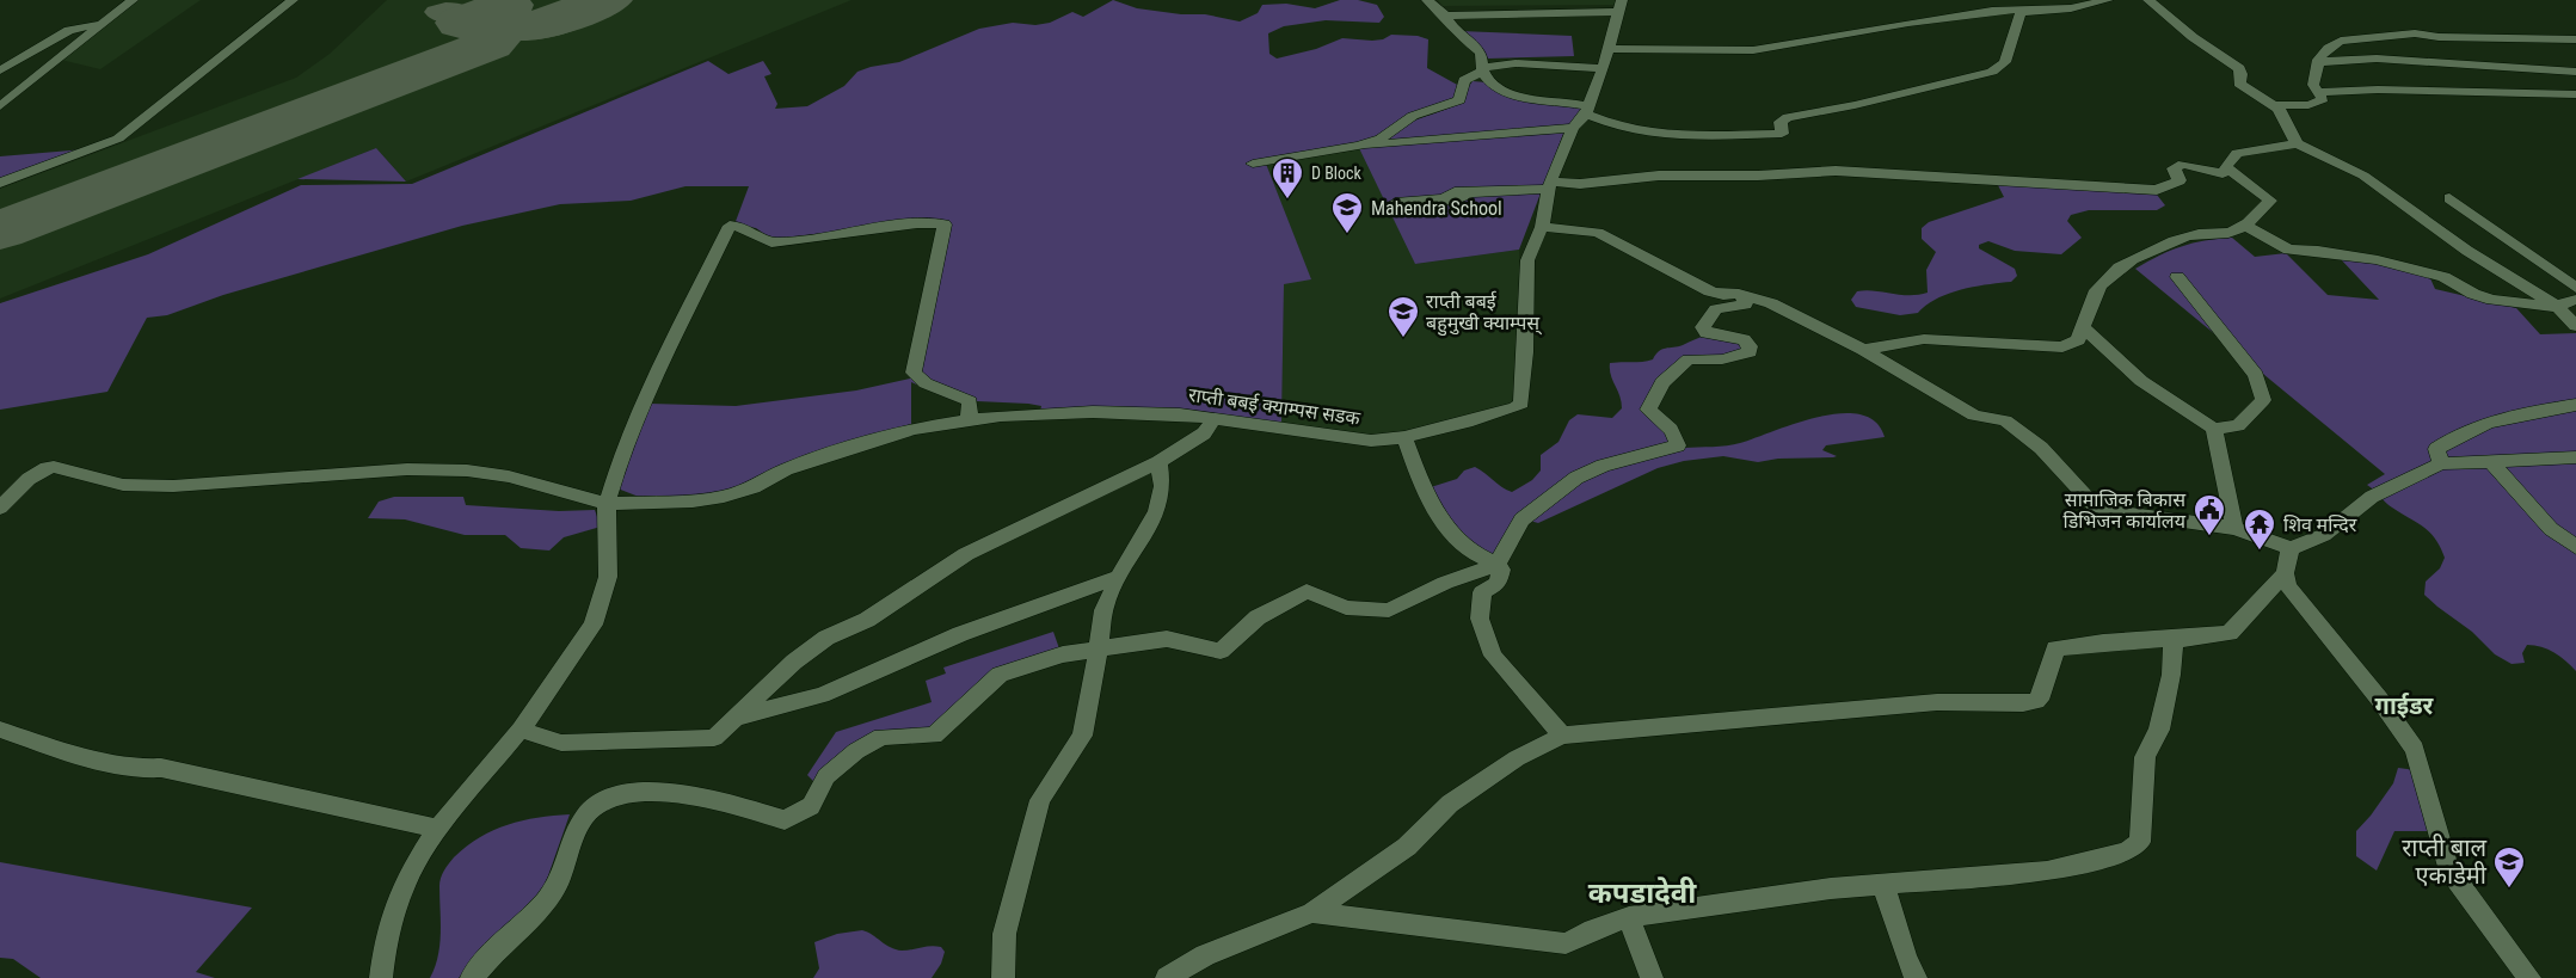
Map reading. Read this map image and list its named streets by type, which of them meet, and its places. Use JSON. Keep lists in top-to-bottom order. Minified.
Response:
{"streets":{"street":["राप्ती बबई क्याम्पस सडक"]},"districts":["गाईडर","कपडादेवी"],"places":{"building":["D Block"],"school or university":["Mahendra School","राप्ती बबई बहुमुखी क्याम्पस्","राप्ती बाल एकाडेमी"],"public building":["सामाजिक बिकास डिभिजन कार्यालय"],"temple":["शिव मन्दिर"]}}
